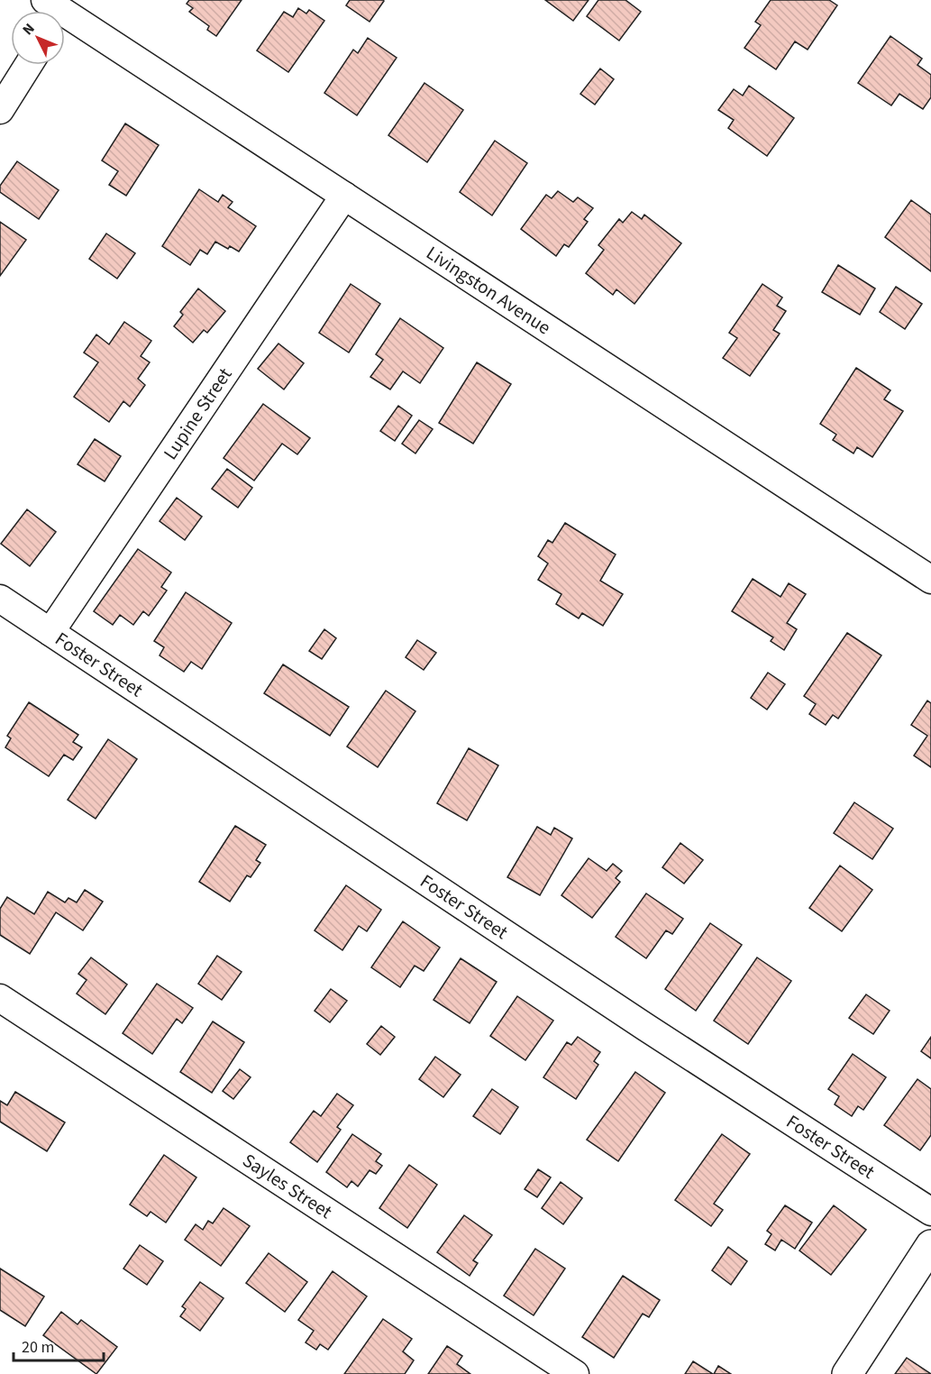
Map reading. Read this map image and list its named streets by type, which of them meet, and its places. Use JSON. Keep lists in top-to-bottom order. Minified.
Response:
{"streets":{"street":["Livingston Avenue","Lupine Street","Foster Street","Sayles Street"]},"crossings":[["Livingston Avenue","Lupine Street"],["Lupine Street","Foster Street"]],"scale_bar":"20 m","north":"top left"}
